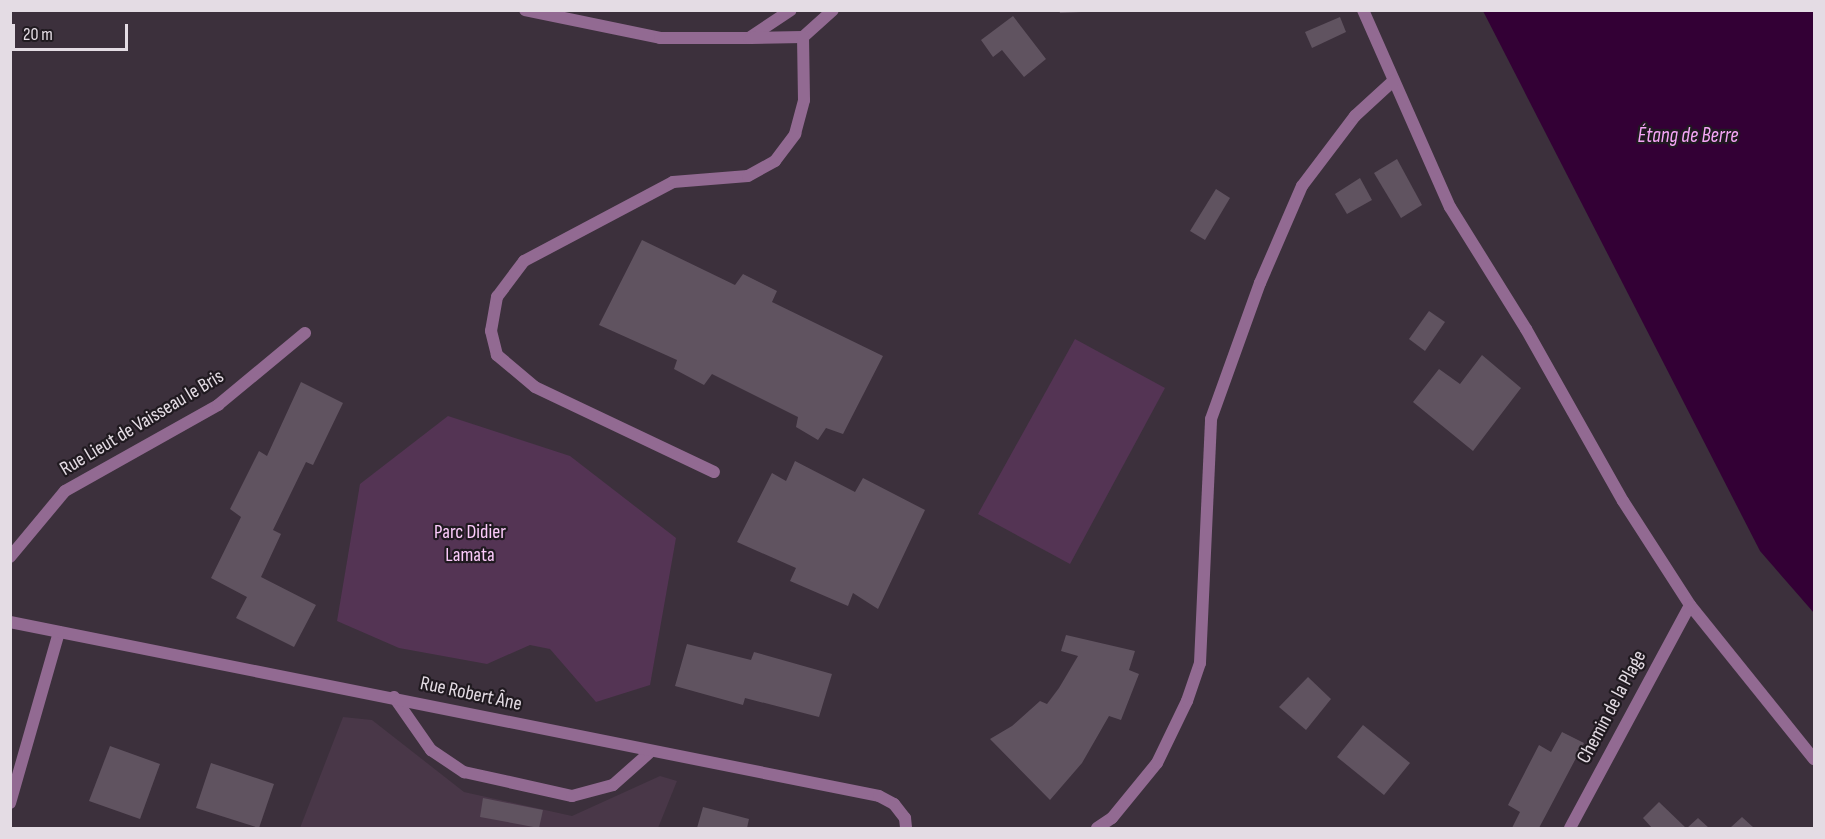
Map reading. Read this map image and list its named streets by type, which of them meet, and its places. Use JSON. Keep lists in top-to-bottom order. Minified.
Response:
{"streets":{"street":["Rue Lieut de Vaisseau le Bris","Rue Robert Âne","Chemin de la Plage"]},"water":["Étang de Berre"],"parks":["Parc Didier Lamata"],"scale_bar":"20 m"}
